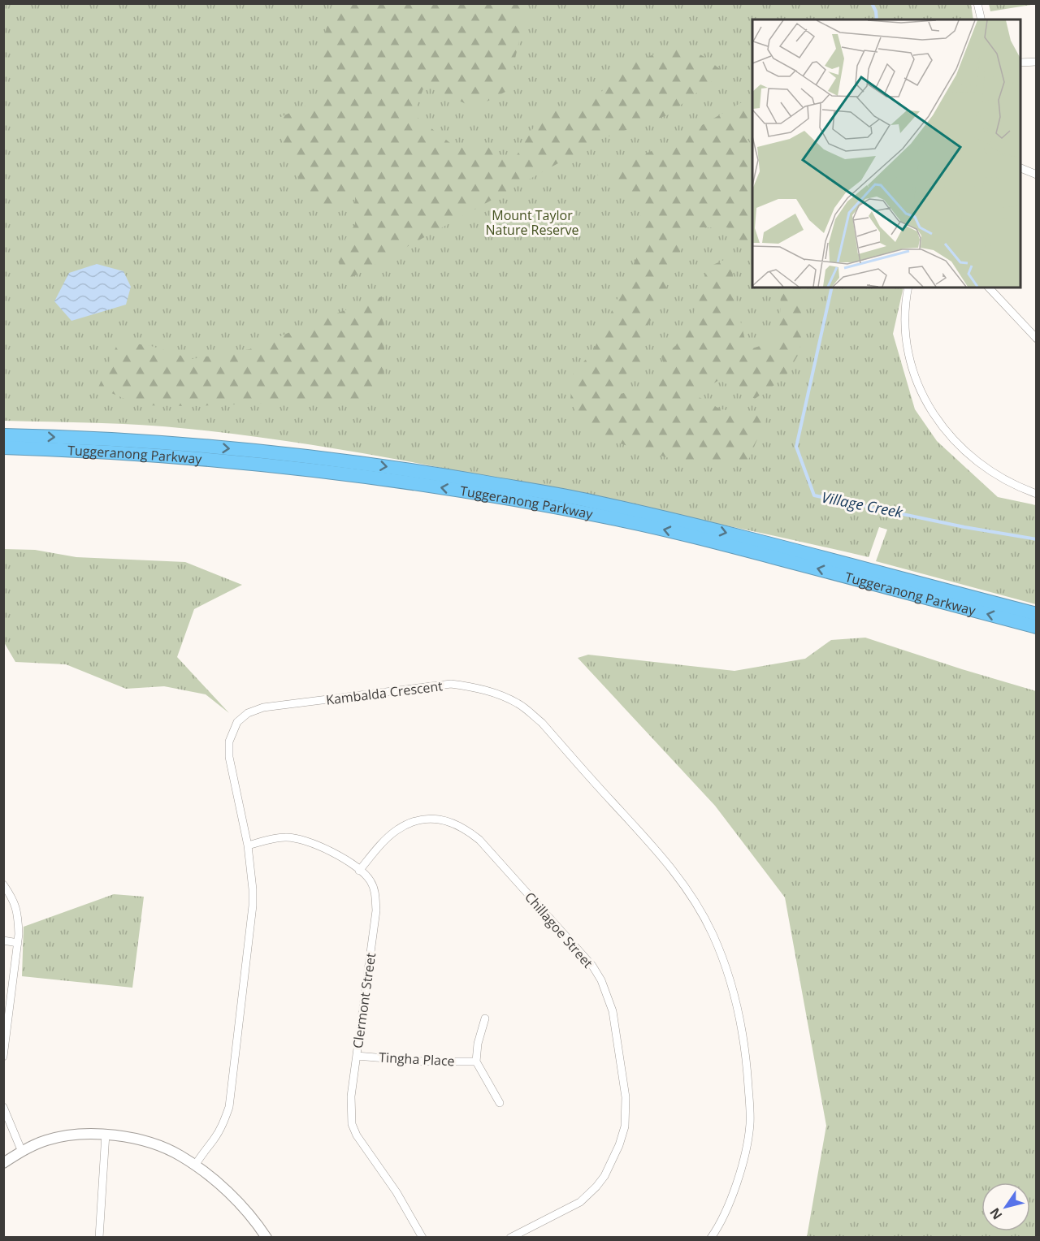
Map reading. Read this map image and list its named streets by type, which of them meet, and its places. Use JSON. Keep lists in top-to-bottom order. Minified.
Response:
{"streets":{"highway":["Tuggeranong Parkway"],"street":["Kambalda Crescent","Chillagoe Street","Clermont Street","Tingha Place"]},"crossings":[["Kambalda Crescent","Clermont Street"],["Chillagoe Street","Clermont Street"],["Clermont Street","Tingha Place"]],"water":["Village Creek"],"parks":["Mount Taylor Nature Reserve"],"north":"bottom left"}
